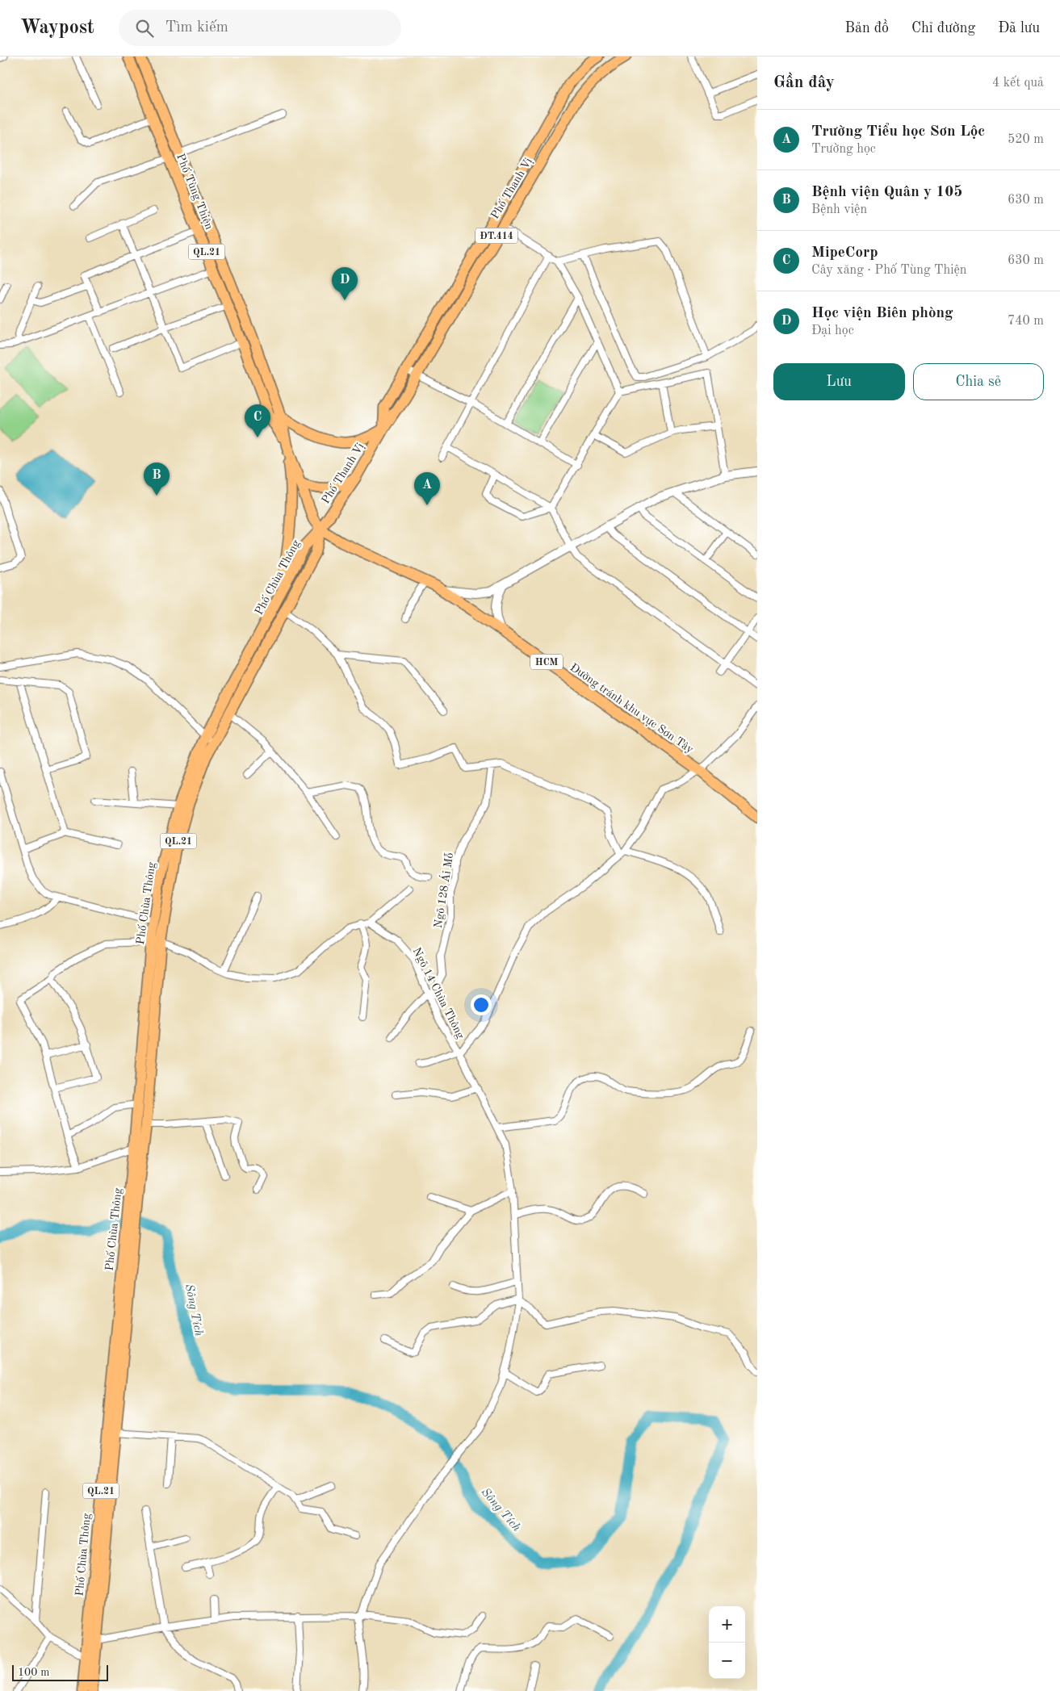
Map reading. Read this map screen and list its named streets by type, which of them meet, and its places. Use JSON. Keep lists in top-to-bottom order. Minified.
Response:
{"streets":{"main road":["Phố Thanh Vị","Phố Tùng Thiện","ĐT.414","QL.21","Phố Chùa Thông","HCM","Đường tránh khu vực Sơn Tây"],"street":["Ngõ 128 Ái Mỗ","Ngõ 14 Chùa Thông"]},"crossings":[["Phố Thanh Vị","Phố Tùng Thiện"],["Phố Thanh Vị","Phố Chùa Thông"],["Phố Thanh Vị","Đường tránh khu vực Sơn Tây"],["Phố Tùng Thiện","Phố Chùa Thông"],["Phố Tùng Thiện","Đường tránh khu vực Sơn Tây"],["Phố Chùa Thông","Đường tránh khu vực Sơn Tây"],["Ngõ 128 Ái Mỗ","Ngõ 14 Chùa Thông"]],"water":["Sông Tích"],"scale_bar":"100 m","page":{"header":"Waypost","search":"Tìm kiếm","nav":["Bản đồ","Chỉ đường","Đã lưu"],"heading":["Gần đây","4 kết quả"],"list":[{"mark":"A","name":"Trường Tiểu học Sơn Lộc","note":"Trường học","value":"520 m"},{"mark":"B","name":"Bệnh viện Quân y 105","note":"Bệnh viện","value":"630 m"},{"mark":"C","name":"MipeCorp","note":"Cây xăng · Phố Tùng Thiện","value":"630 m"},{"mark":"D","name":"Học viện Biên phòng","note":"Đại học","value":"740 m"}],"pins":["D","C","B","A"],"buttons":["Lưu","Chia sẻ"],"map_buttons":["+","−"],"scale":"100 m"}}
